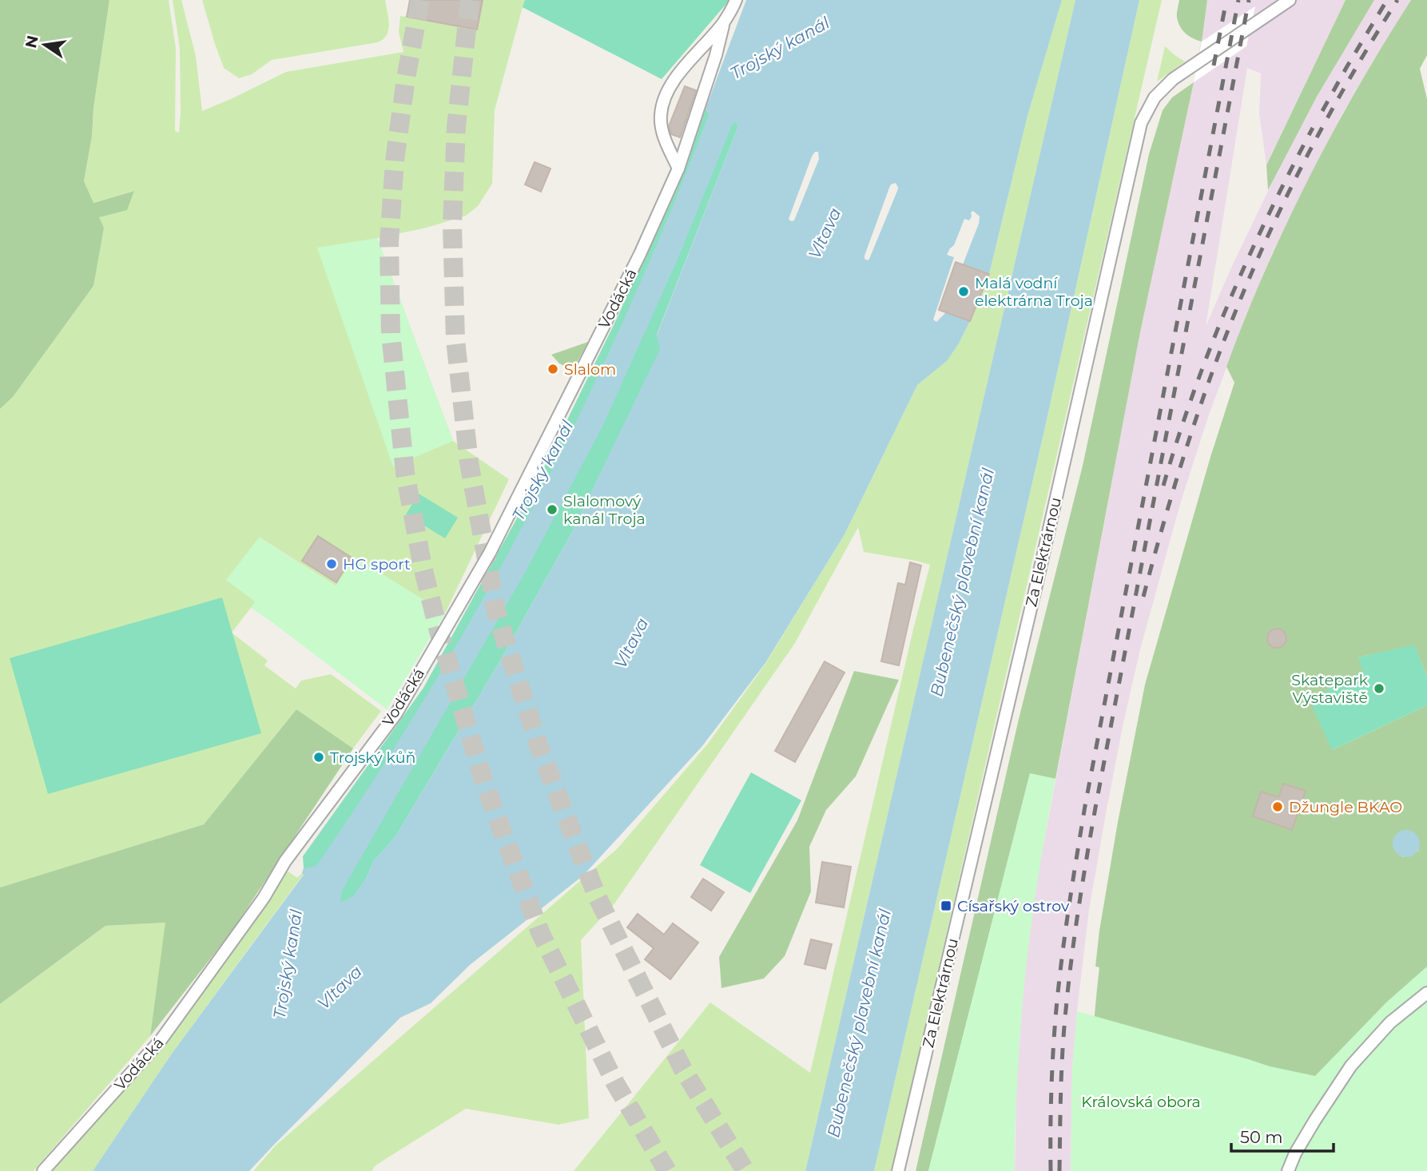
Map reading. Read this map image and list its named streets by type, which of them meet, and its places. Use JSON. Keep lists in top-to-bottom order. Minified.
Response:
{"streets":{"street":["Vodácká","Za Elektrárnou"]},"water":["Trojský kanál","Vltava","Bubenečský plavební kanál"],"parks":["Královská obora"],"places":{"other":["Malá vodní elektrárna Troja","Slalom","Slalomový kanál Troja","HG sport","Skatepark Výstaviště","Trojský kůň","Džungle BKAO"],"transit":["Císařský ostrov"]},"scale_bar":"50 m","north":"left"}
